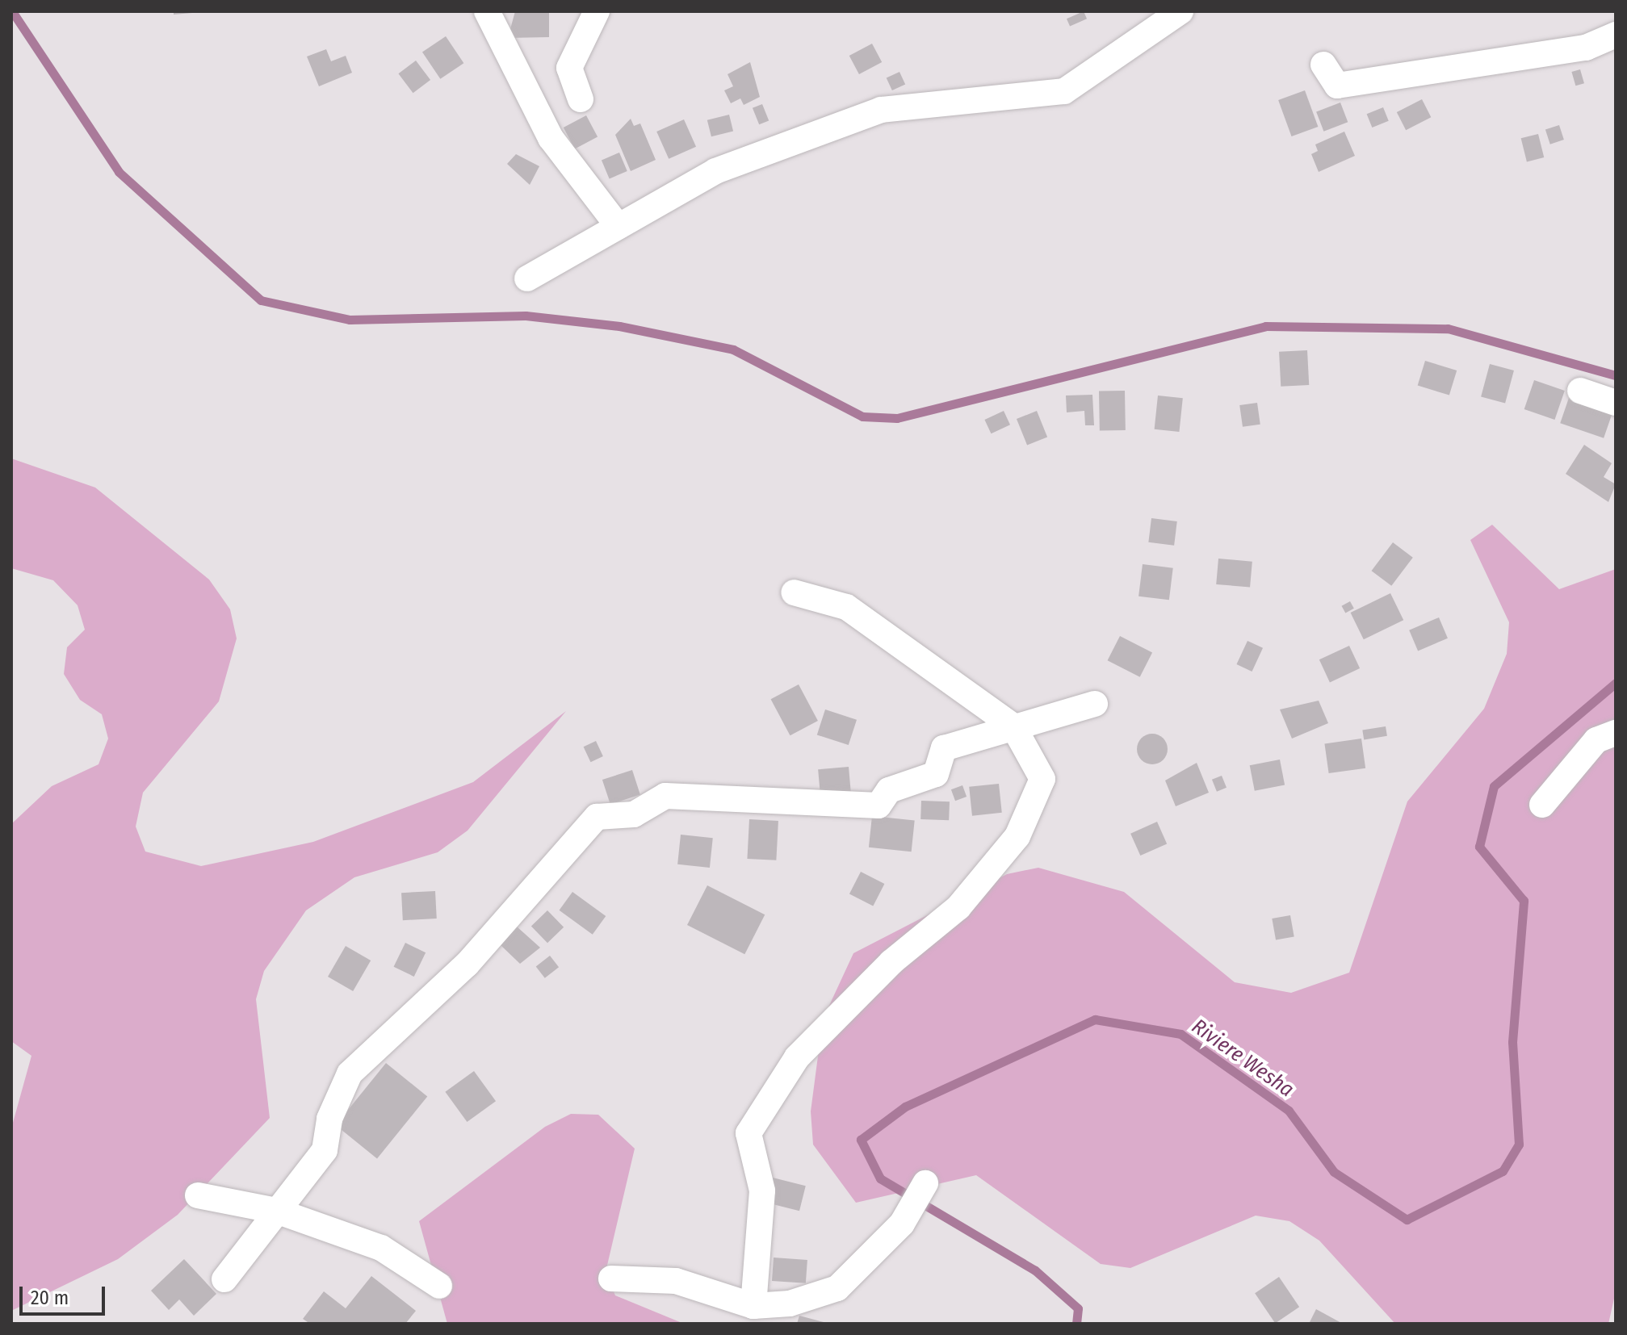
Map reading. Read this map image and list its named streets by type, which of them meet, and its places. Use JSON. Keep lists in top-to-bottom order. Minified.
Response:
{"water":["Riviere Wesha"],"scale_bar":"20 m"}
